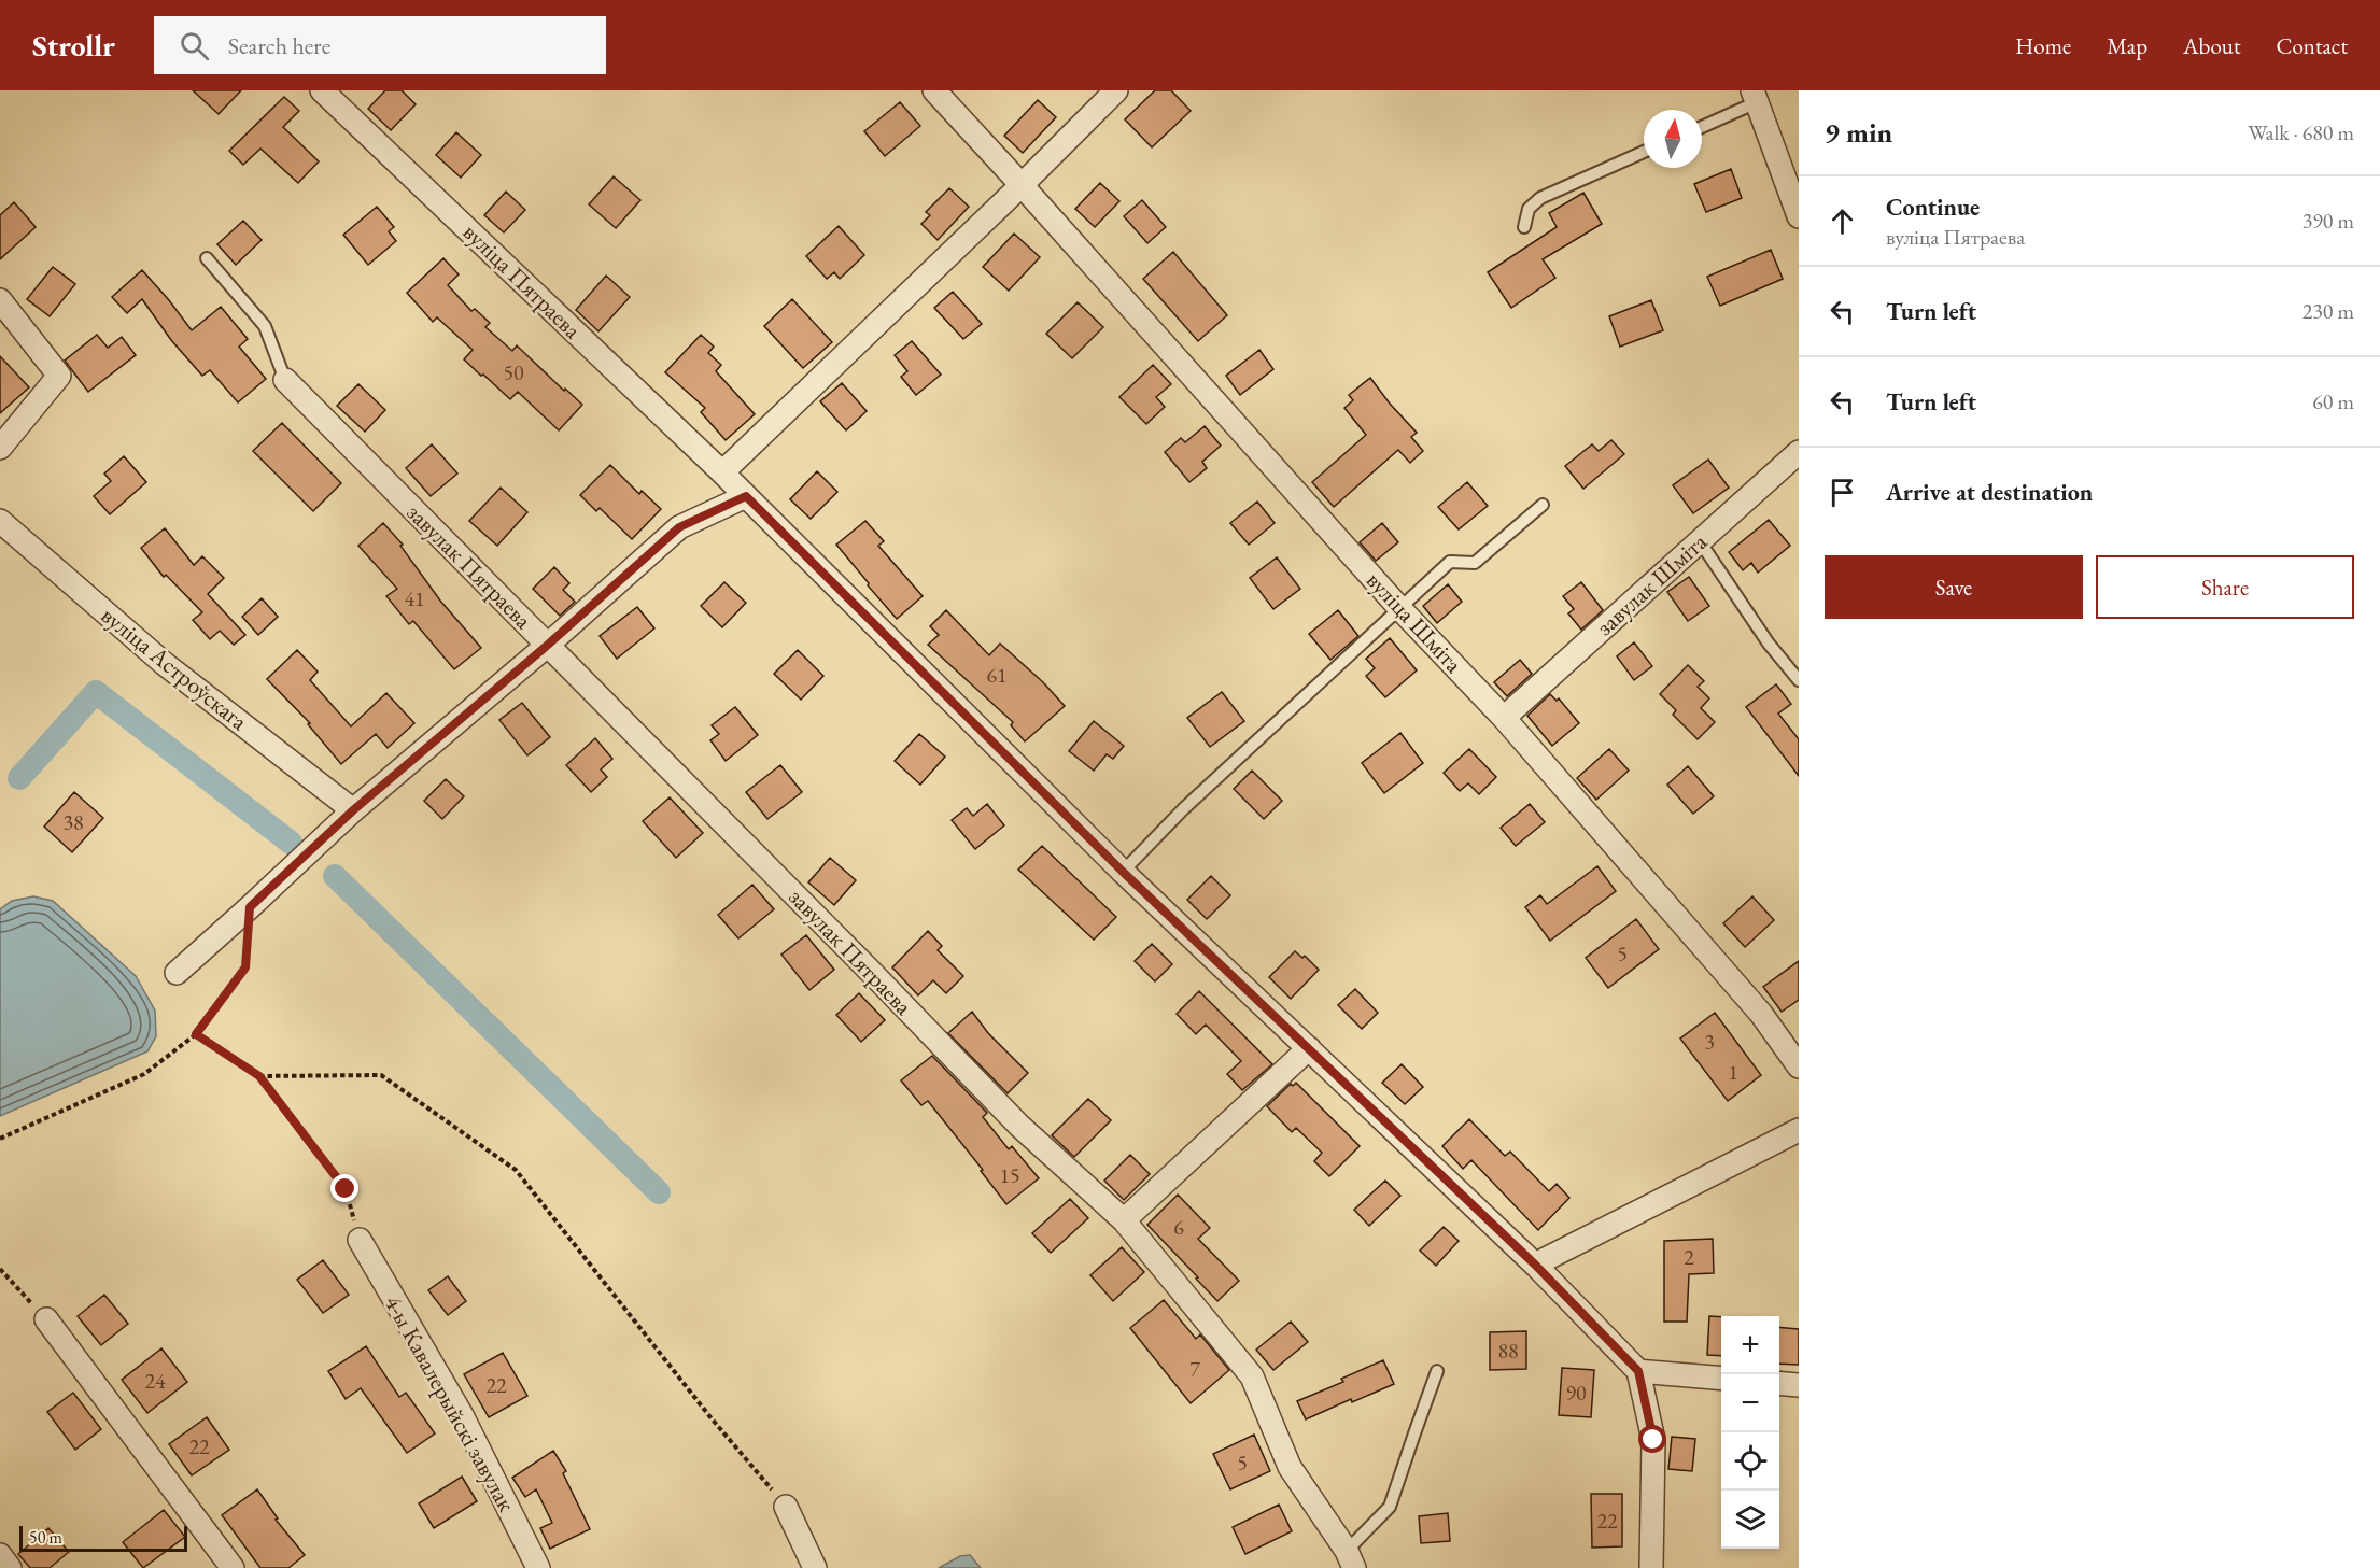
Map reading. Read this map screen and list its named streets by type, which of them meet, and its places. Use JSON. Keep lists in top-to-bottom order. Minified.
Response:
{"streets":{"street":["вуліца Пятраева","завулак Пятраева","завулак Шміта","вуліца Шміта","вуліца Астроўскага","4-ы Кавалерыйскі завулак"]},"crossings":[["завулак Шміта","вуліца Шміта"]],"house_numbers":["50","41","61","38","5","3","1","15","6","2","88","7","24","22","90","22","5","22"],"scale_bar":"50 m","north":"top","page":{"header":"Strollr","search":"Search here","nav":["Home","Map","About","Contact"],"heading":["9 min","Walk · 680 m"],"list":[["Continue","вуліца Пятраева","390 m"],["Turn left","230 m"],["Turn left","60 m"],"Arrive at destination"],"buttons":["Save","Share"],"map_buttons":["+","−"],"scale":"50 m"}}
